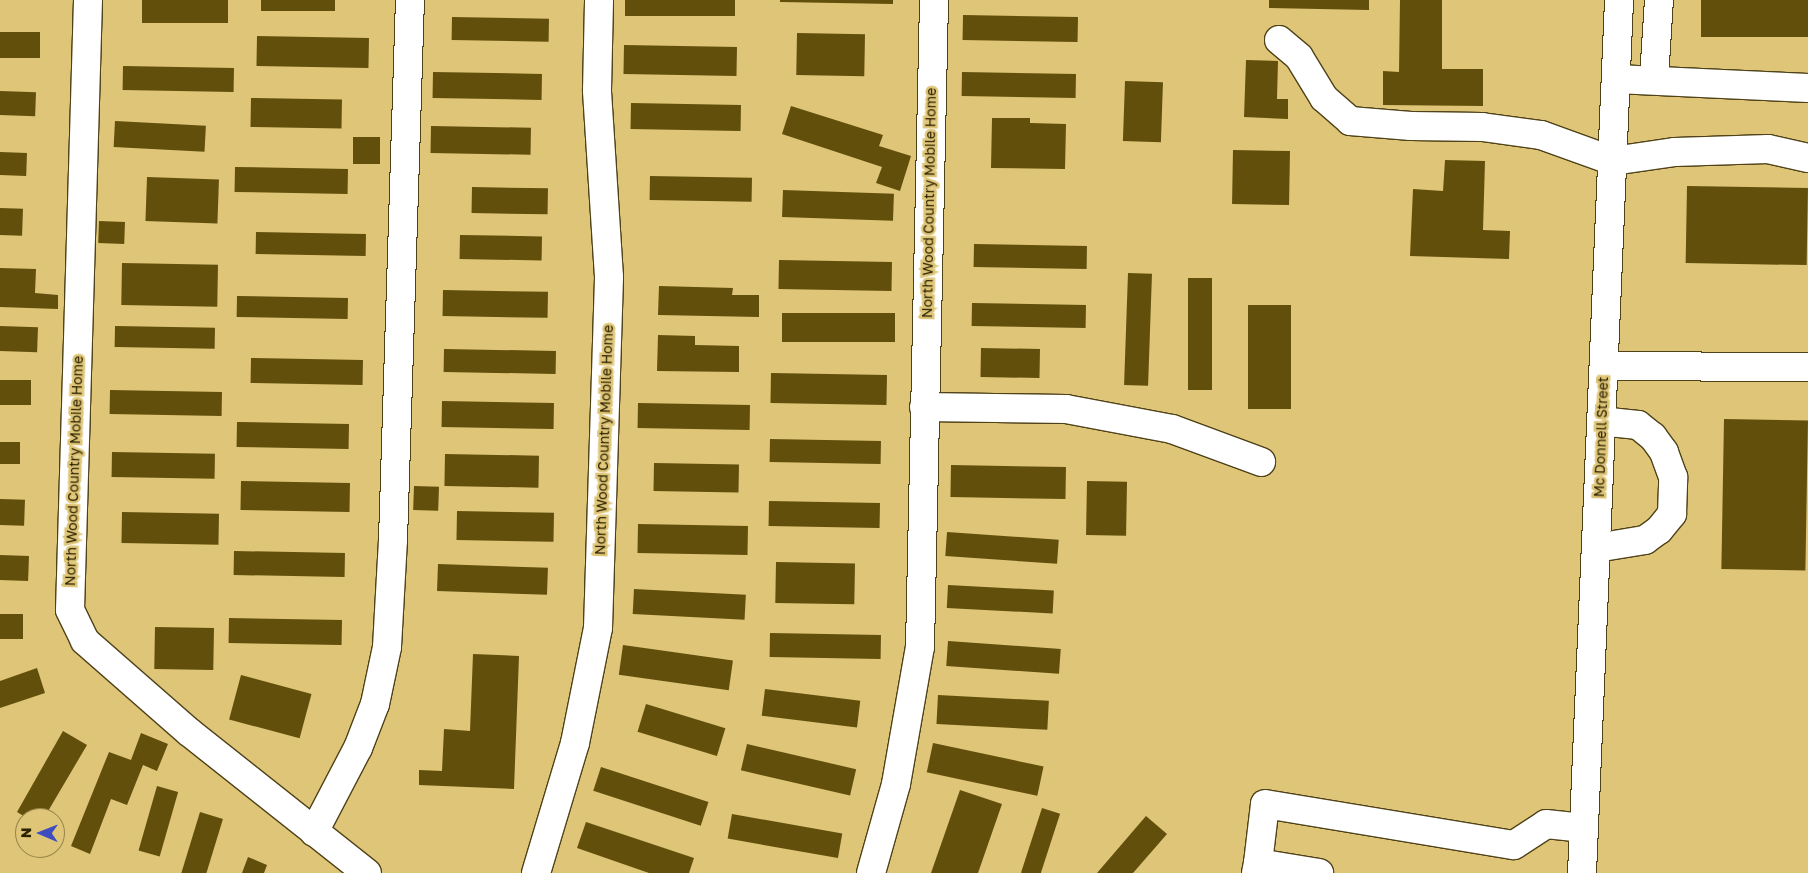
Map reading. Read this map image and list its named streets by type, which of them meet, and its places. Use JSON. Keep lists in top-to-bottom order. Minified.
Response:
{"streets":{"street":["North Wood Country Mobile Home","Mc Donnell Street"]},"north":"left"}
